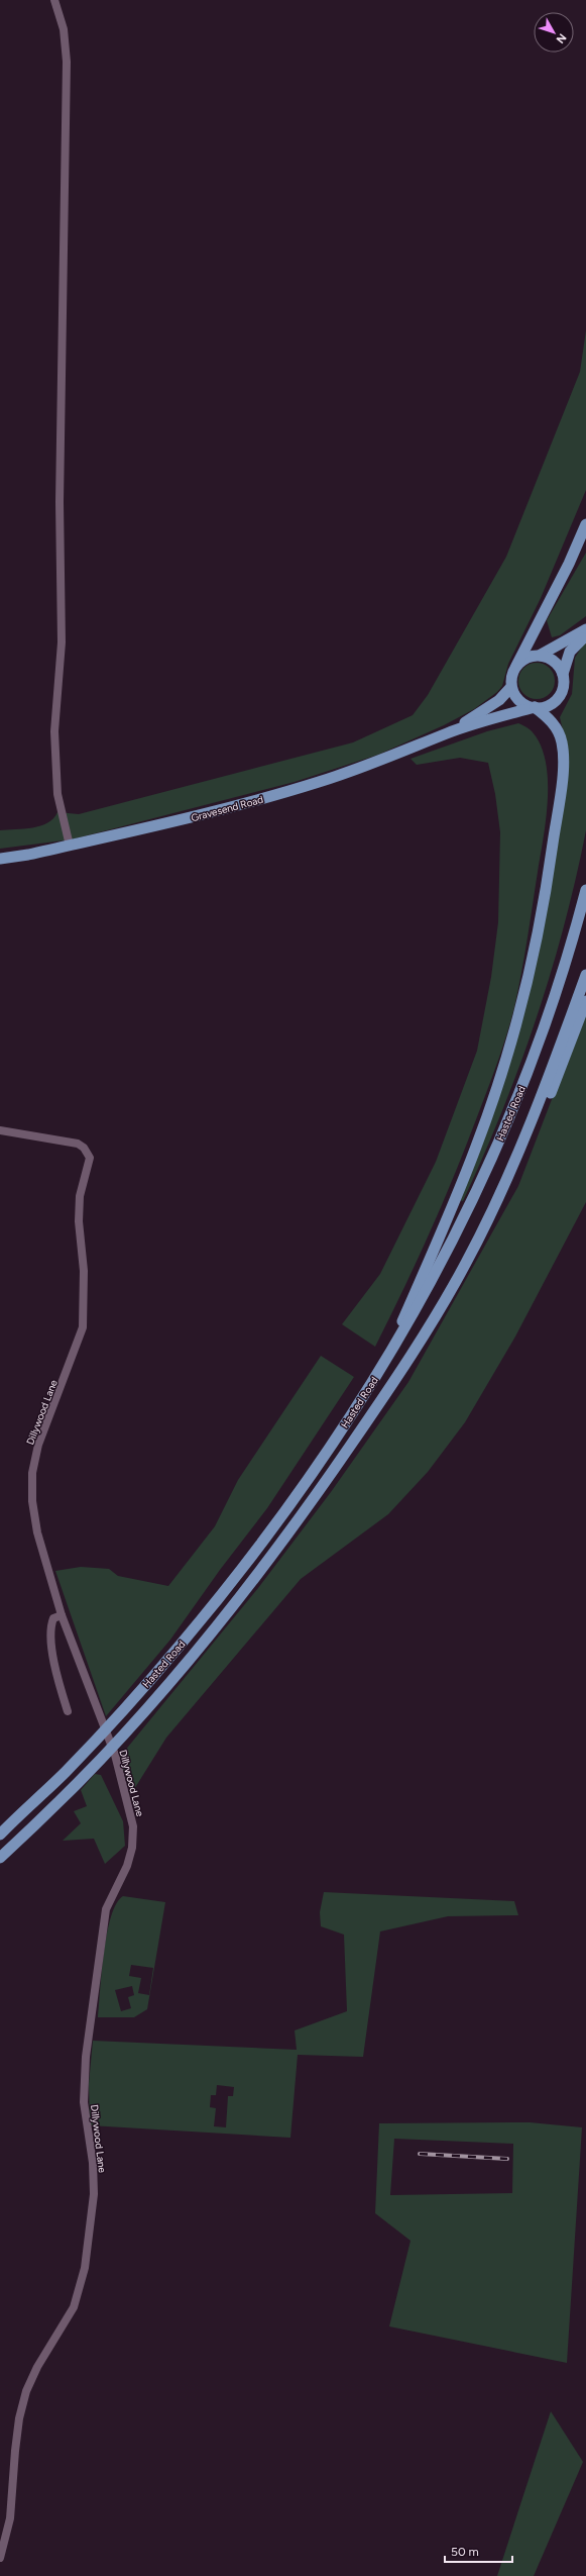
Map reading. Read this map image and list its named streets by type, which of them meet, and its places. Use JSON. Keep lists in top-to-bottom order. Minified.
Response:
{"streets":{"main road":["Gravesend Road","Hasted Road"],"street":["Dillywood Lane"]},"scale_bar":"50 m","north":"bottom right"}
